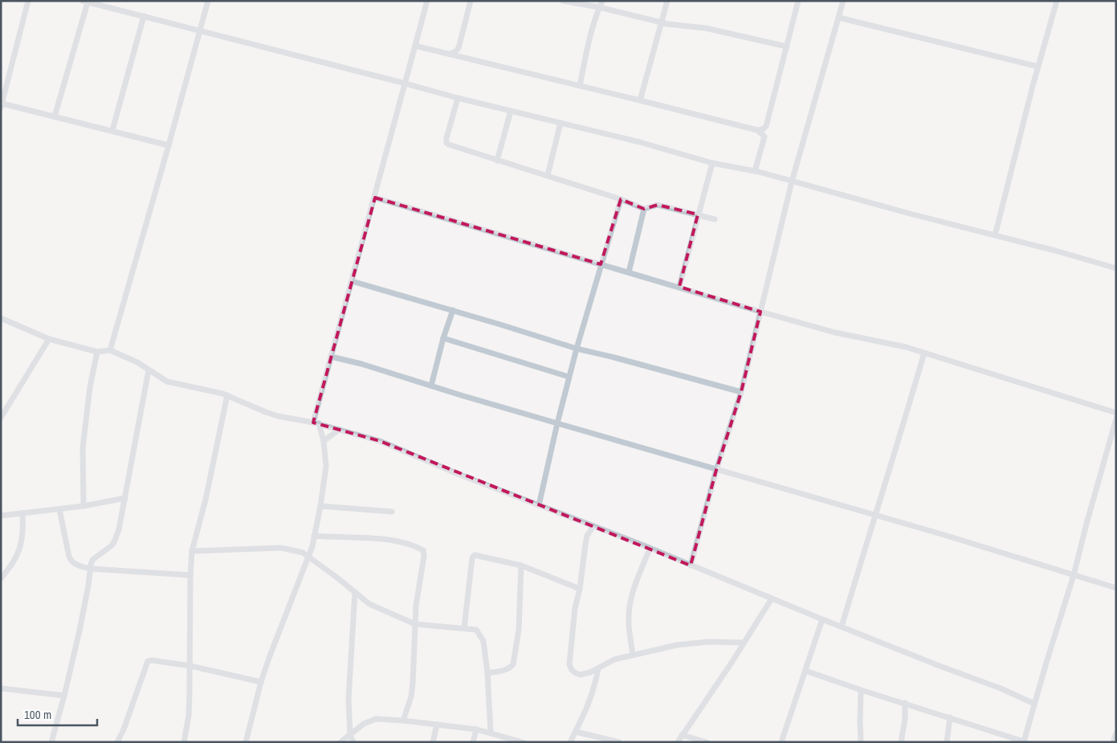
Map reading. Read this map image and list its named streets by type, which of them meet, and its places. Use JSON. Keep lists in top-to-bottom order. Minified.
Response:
{"scale_bar":"100 m"}
